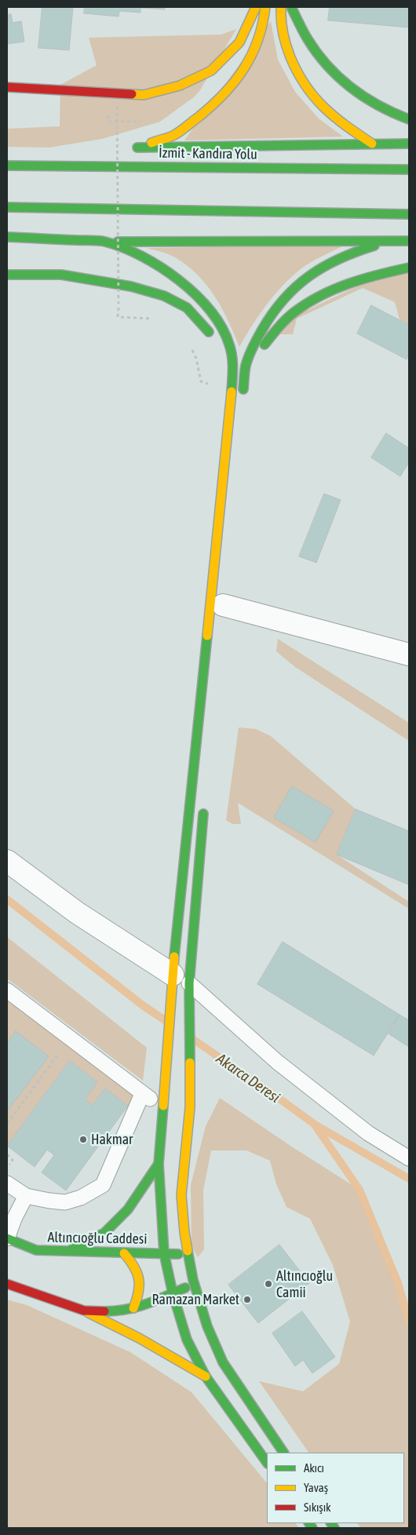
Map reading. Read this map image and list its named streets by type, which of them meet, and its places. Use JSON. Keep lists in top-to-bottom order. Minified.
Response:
{"streets":{"main road":["İzmit - Kandıra Yolu","Altıncıoğlu Caddesi"]},"water":["Akarca Deresi"],"places":["Hakmar","Altıncıoğlu Camii","Ramazan Market"],"legend":["Akıcı","Yavaş","Sıkışık"]}
